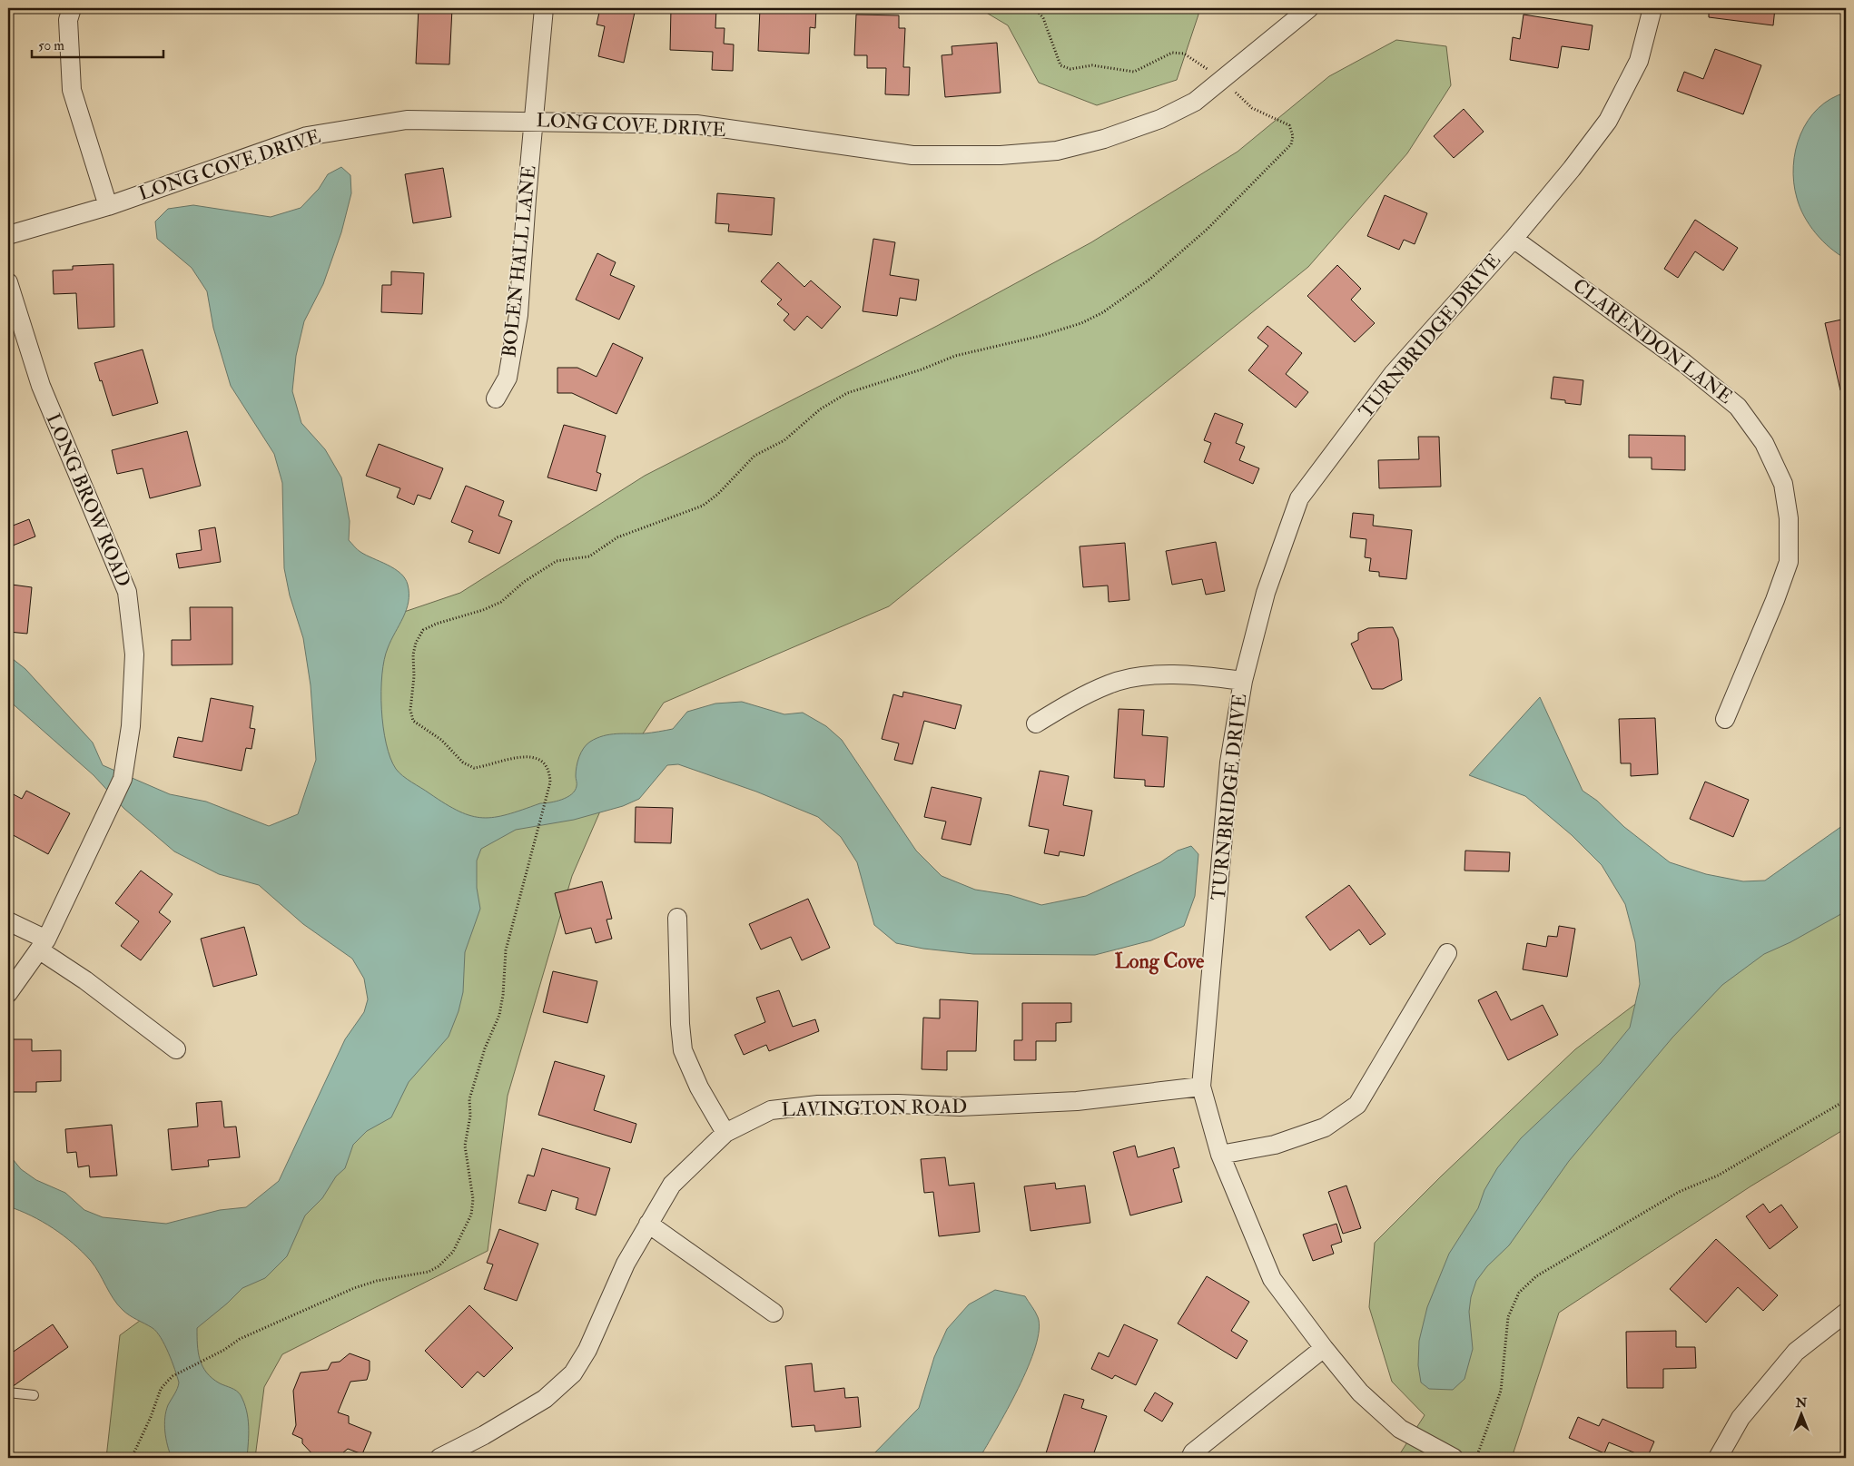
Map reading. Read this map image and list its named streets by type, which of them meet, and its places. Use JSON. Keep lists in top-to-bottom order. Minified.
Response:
{"streets":{"street":["LONG COVE DRIVE","BOLEN HALL LANE","TURNBRIDGE DRIVE","CLARENDON LANE","LONG BROW ROAD","LAVINGTON ROAD"]},"crossings":[["LONG COVE DRIVE","BOLEN HALL LANE"],["TURNBRIDGE DRIVE","CLARENDON LANE"],["TURNBRIDGE DRIVE","LAVINGTON ROAD"]],"districts":["Long Cove"],"scale_bar":"50 m","north":"top"}
